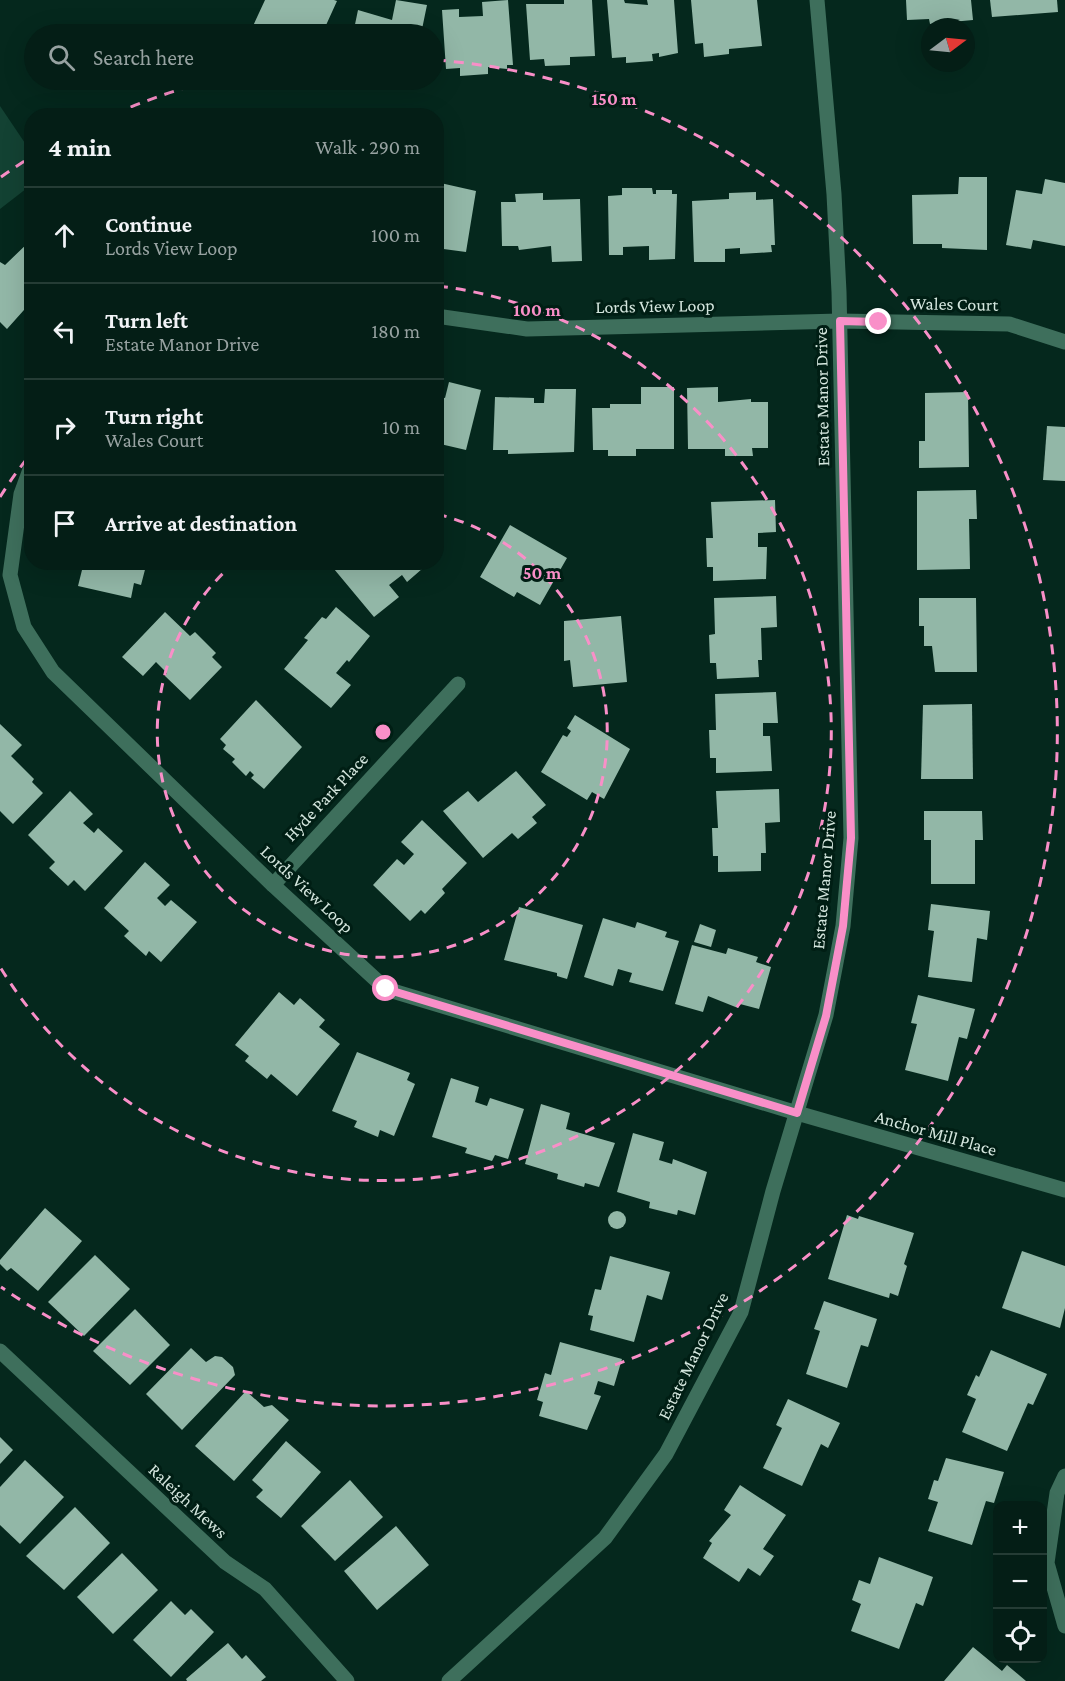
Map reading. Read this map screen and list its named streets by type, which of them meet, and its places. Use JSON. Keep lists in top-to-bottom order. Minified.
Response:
{"streets":{"street":["Wales Court","Lords View Loop","Estate Manor Drive","Hyde Park Place","Anchor Mill Place","Raleigh Mews"]},"crossings":[["Wales Court","Lords View Loop"],["Wales Court","Estate Manor Drive"],["Lords View Loop","Estate Manor Drive"],["Lords View Loop","Hyde Park Place"],["Lords View Loop","Anchor Mill Place"],["Estate Manor Drive","Anchor Mill Place"]],"north":"right","page":{"search":"Search here","heading":["4 min","Walk · 290 m"],"list":[["Continue","Lords View Loop","100 m"],["Turn left","Estate Manor Drive","180 m"],["Turn right","Wales Court","10 m"],"Arrive at destination"],"map_buttons":["+","−"]},"rings":["150 m","100 m","50 m"]}
